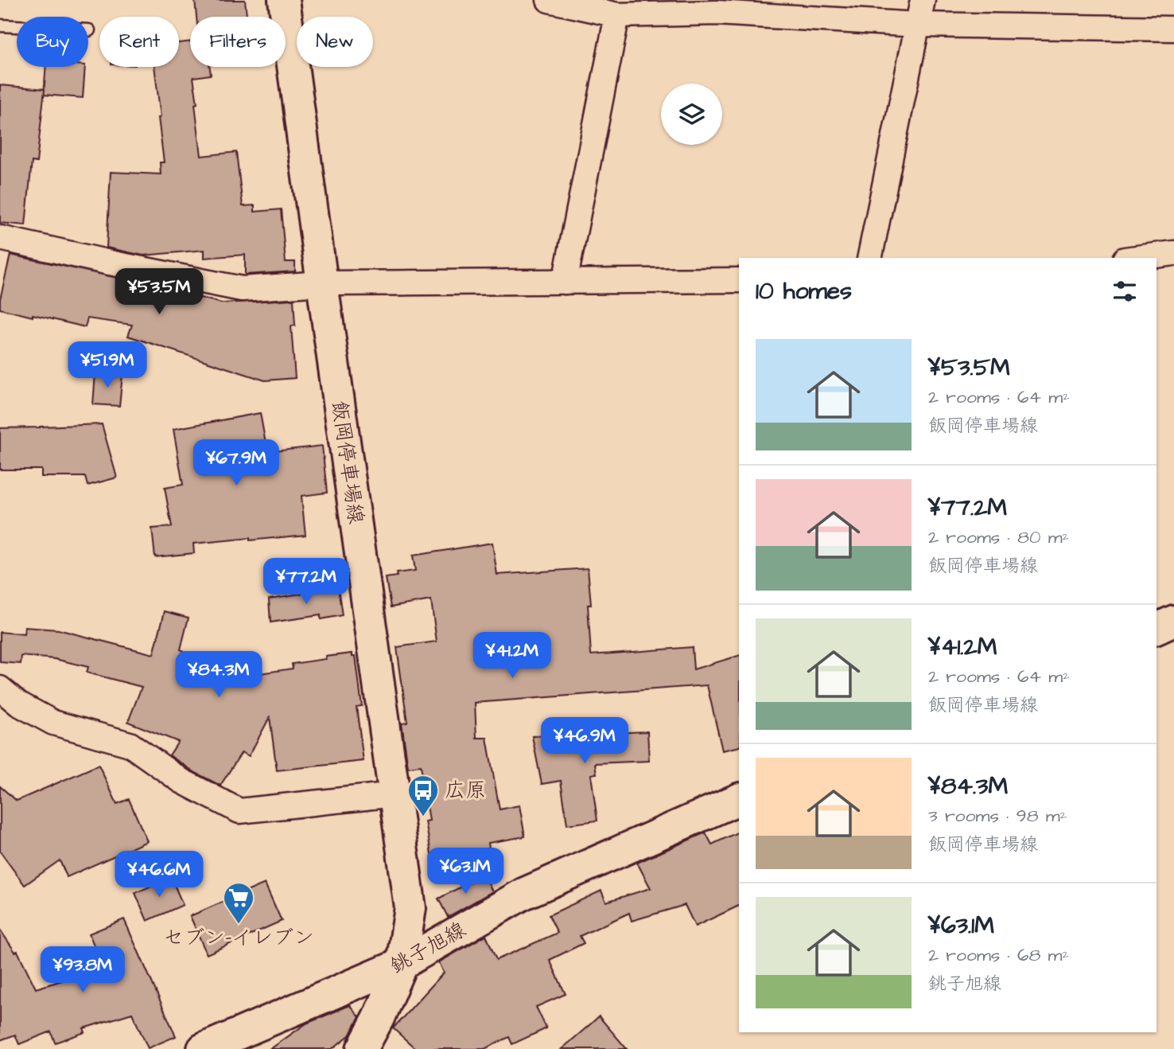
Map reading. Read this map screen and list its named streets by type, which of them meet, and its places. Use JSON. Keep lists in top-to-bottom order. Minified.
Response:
{"streets":{"main road":["飯岡停車場線","銚子旭線"]},"crossings":[["飯岡停車場線","銚子旭線"]],"places":{"bus stop":["広原"],"supermarket":["セブン-イレブン"]},"page":{"chip":["Buy","Rent","Filters","New"],"heading":"10 homes","price":["¥53.5M","¥51.9M","¥67.9M","¥77.2M","¥41.2M","¥84.3M","¥46.9M","¥63.1M","¥46.6M","¥93.8M"],"list":[{"name":"¥53.5M","note":"2 rooms · 64 m² · 飯岡停車場線"},{"name":"¥77.2M","note":"2 rooms · 80 m² · 飯岡停車場線"},{"name":"¥41.2M","note":"2 rooms · 64 m² · 飯岡停車場線"},{"name":"¥84.3M","note":"3 rooms · 98 m² · 飯岡停車場線"},{"name":"¥63.1M","note":"2 rooms · 68 m² · 銚子旭線"}]}}
